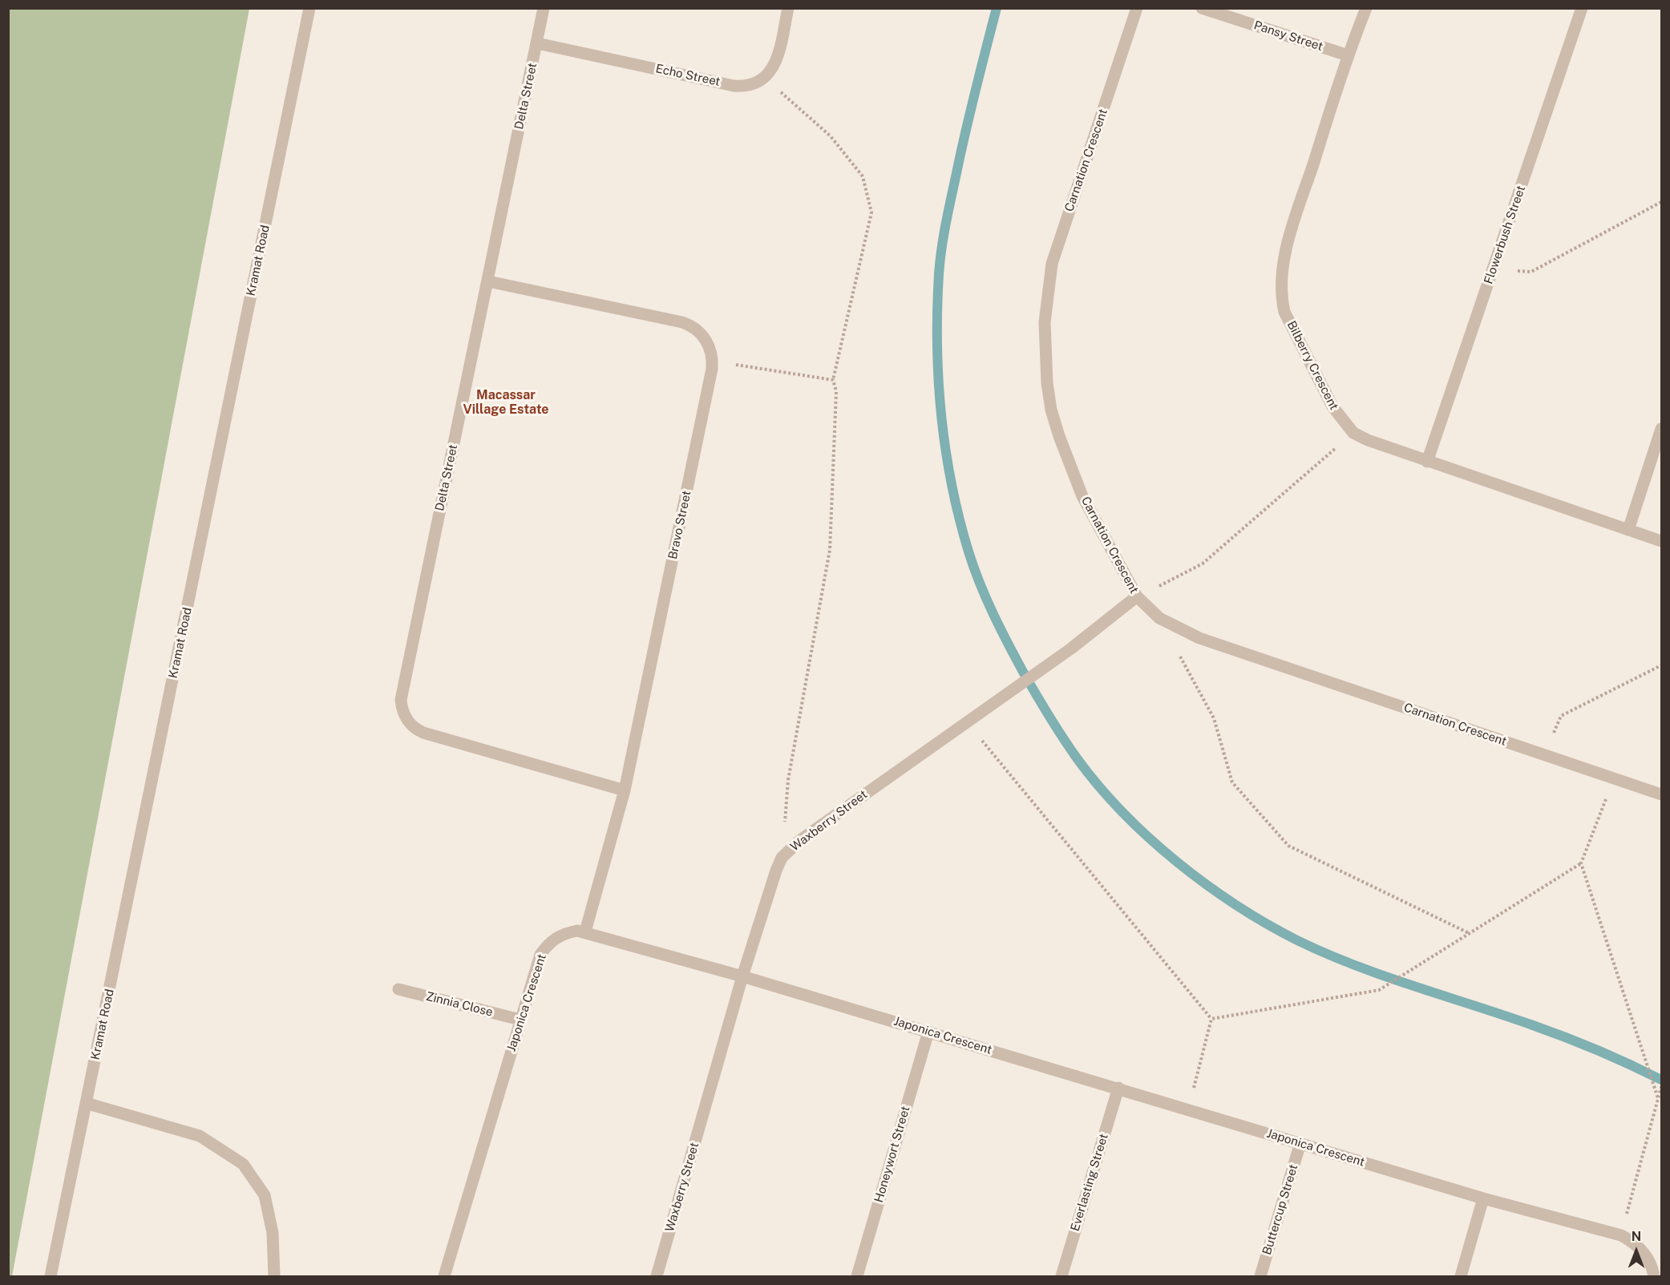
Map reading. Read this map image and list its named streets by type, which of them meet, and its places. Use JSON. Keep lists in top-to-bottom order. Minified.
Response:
{"streets":{"street":["Pansy Street","Echo Street","Delta Street","Carnation Crescent","Flowerbush Street","Kramat Road","Bilberry Crescent","Bravo Street","Waxberry Street","Japonica Crescent","Zinnia Close","Honeywort Street","Everlasting Street","Buttercup Street"]},"crossings":[["Pansy Street","Bilberry Crescent"],["Echo Street","Delta Street"],["Delta Street","Bravo Street"],["Carnation Crescent","Waxberry Street"],["Flowerbush Street","Bilberry Crescent"],["Bravo Street","Japonica Crescent"],["Waxberry Street","Japonica Crescent"],["Japonica Crescent","Zinnia Close"],["Japonica Crescent","Honeywort Street"],["Japonica Crescent","Everlasting Street"],["Japonica Crescent","Buttercup Street"]],"districts":["Macassar Village Estate"],"north":"top"}
